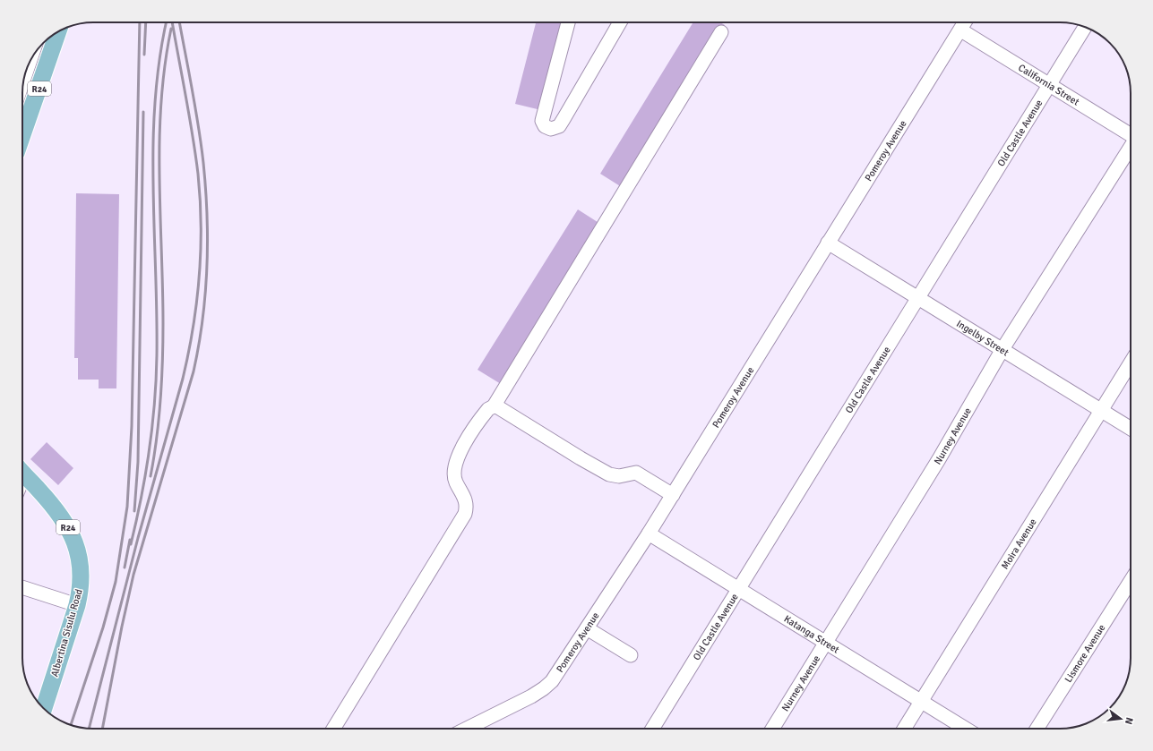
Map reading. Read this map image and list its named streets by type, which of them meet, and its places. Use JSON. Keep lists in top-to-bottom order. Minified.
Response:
{"streets":{"main road":["R24","Albertina Sisulu Road"],"street":["California Street","Old Castle Avenue","Pomeroy Avenue","Ingelby Street","Nurney Avenue","Moira Avenue","Katanga Street","Lismore Avenue"]},"crossings":[["California Street","Old Castle Avenue"],["California Street","Pomeroy Avenue"],["Old Castle Avenue","Ingelby Street"],["Old Castle Avenue","Katanga Street"],["Pomeroy Avenue","Ingelby Street"],["Pomeroy Avenue","Katanga Street"],["Ingelby Street","Nurney Avenue"],["Ingelby Street","Moira Avenue"],["Nurney Avenue","Katanga Street"],["Moira Avenue","Katanga Street"]],"north":"right"}
